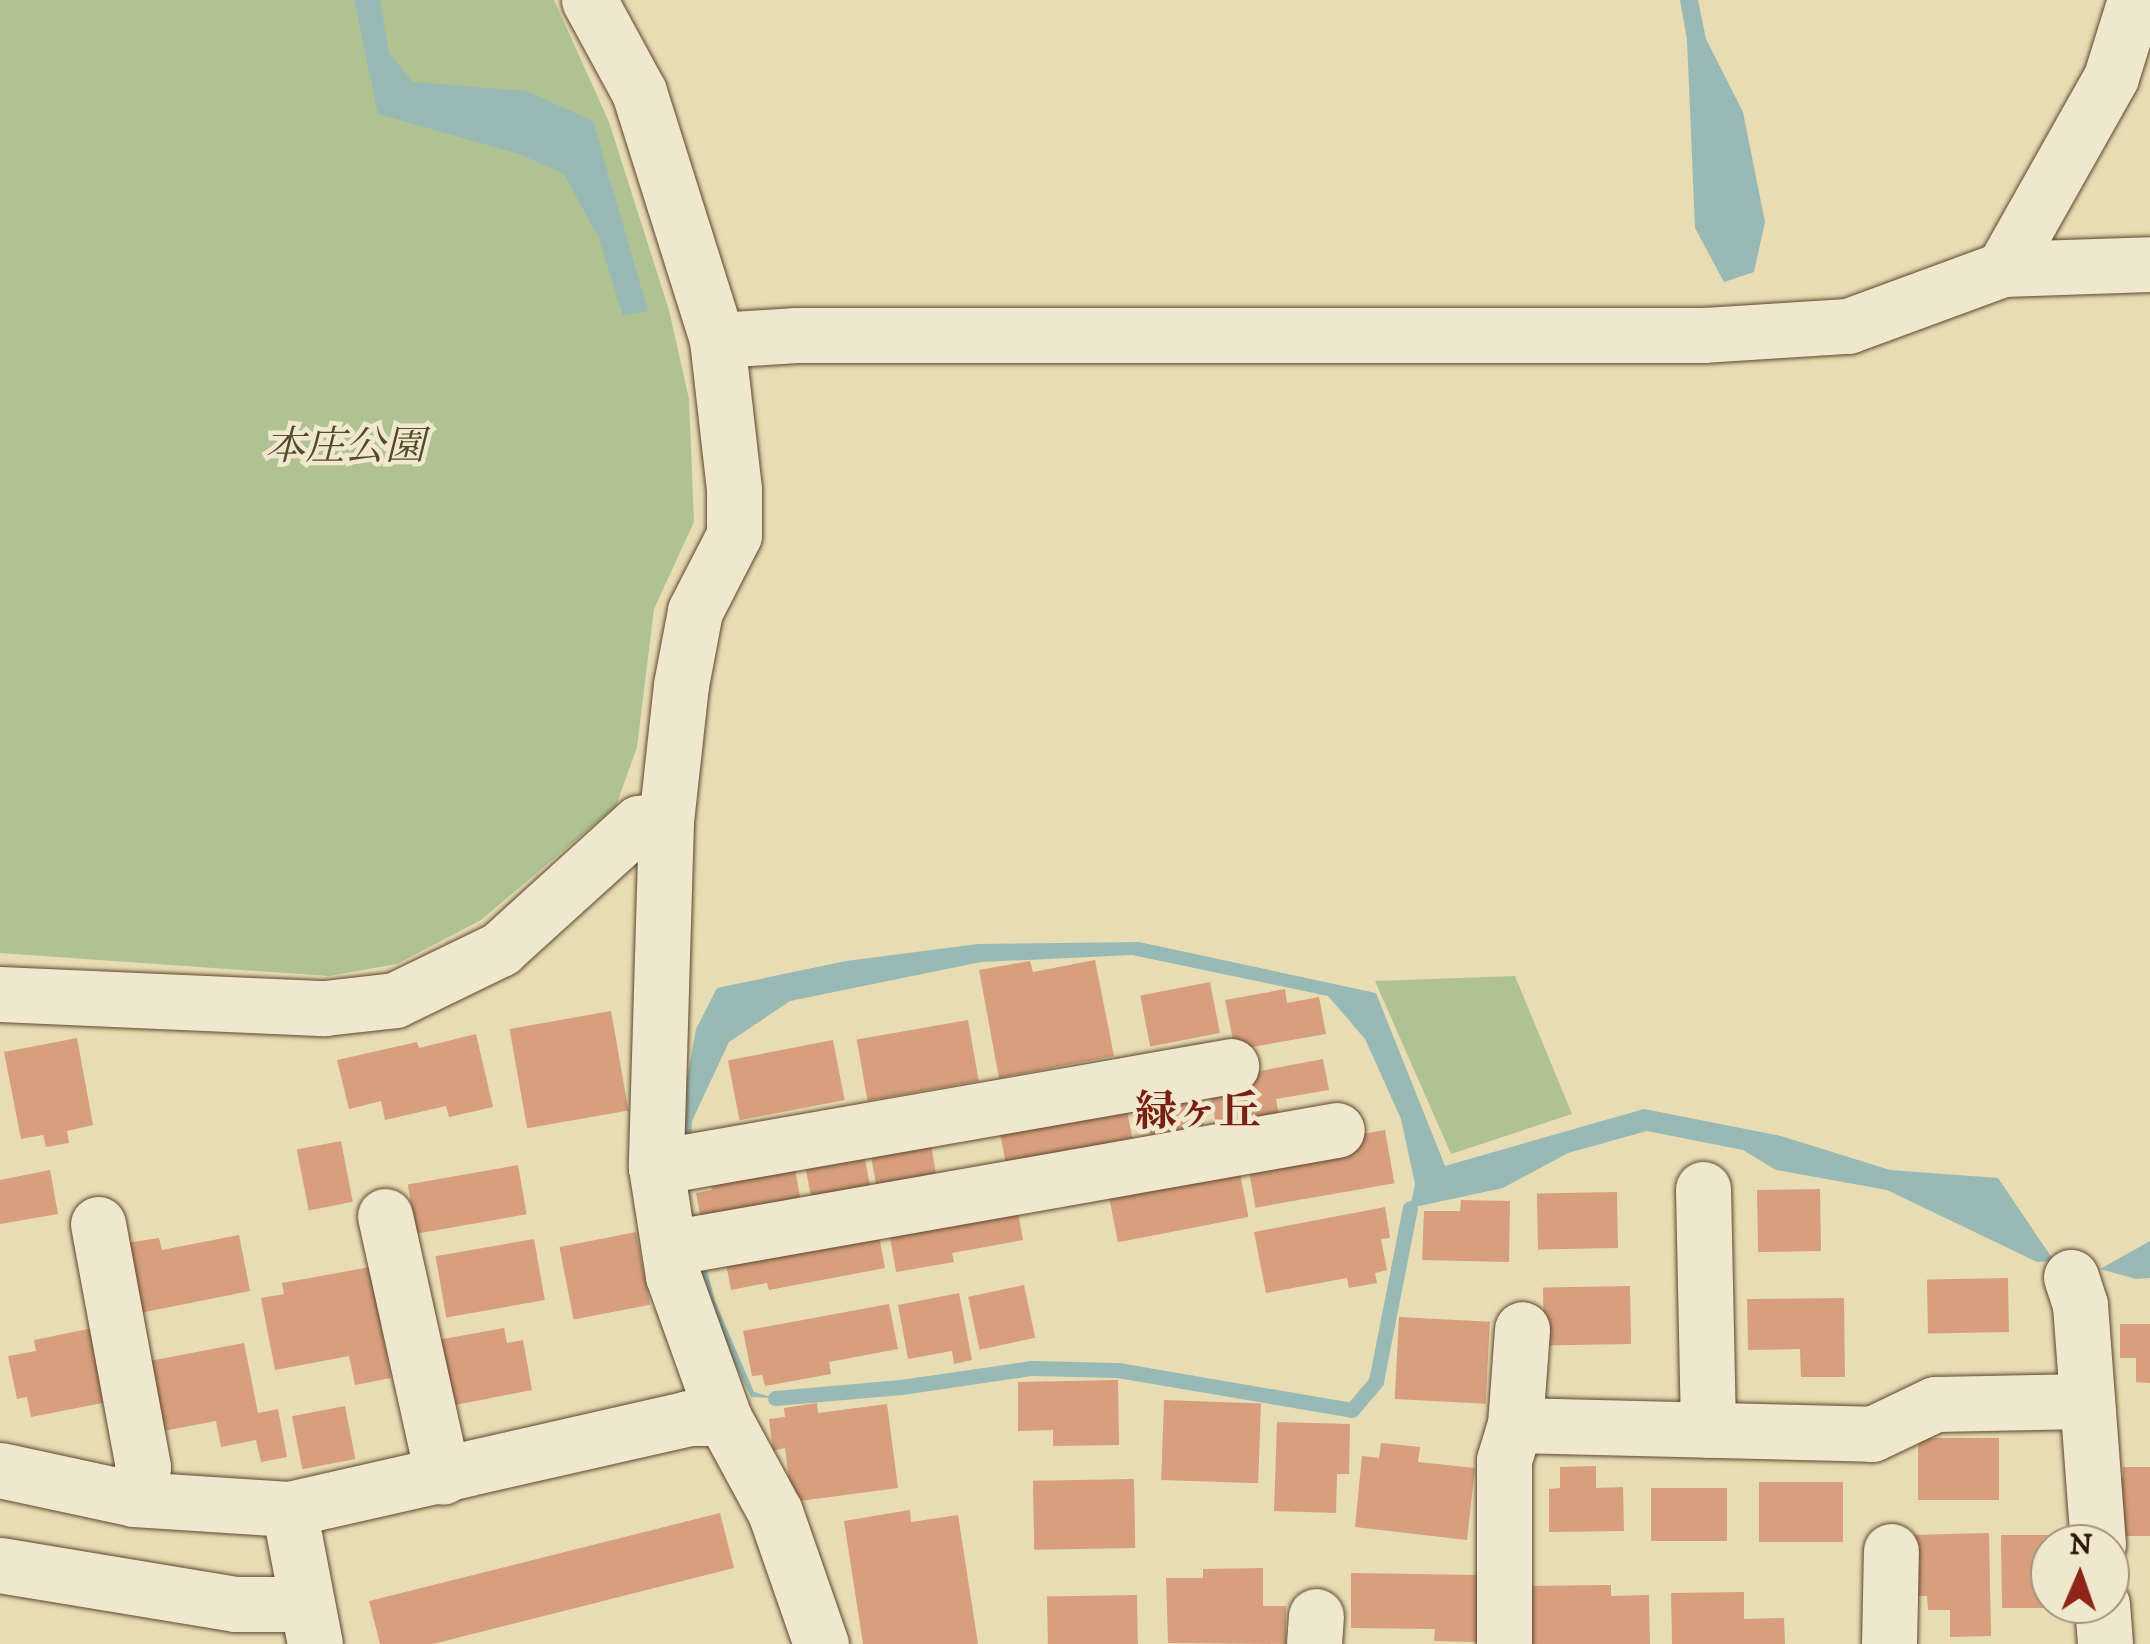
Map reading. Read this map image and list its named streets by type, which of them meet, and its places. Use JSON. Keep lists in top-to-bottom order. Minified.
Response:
{"districts":["緑ヶ丘"],"parks":["本庄公園"],"north":"top"}
